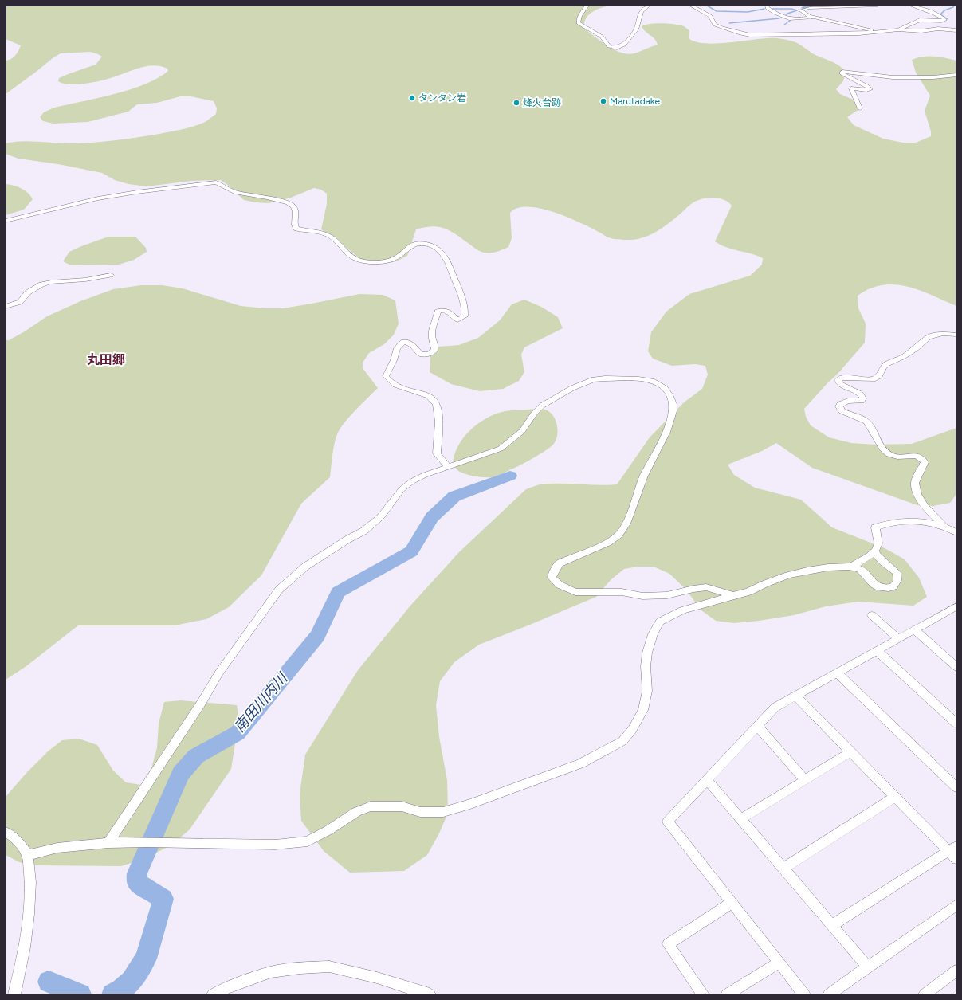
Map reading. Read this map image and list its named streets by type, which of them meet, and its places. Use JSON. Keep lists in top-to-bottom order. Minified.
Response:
{"districts":["丸田郷"],"water":["南田川内川"],"places":["タンタン岩","Marutadake","烽火台跡"]}
